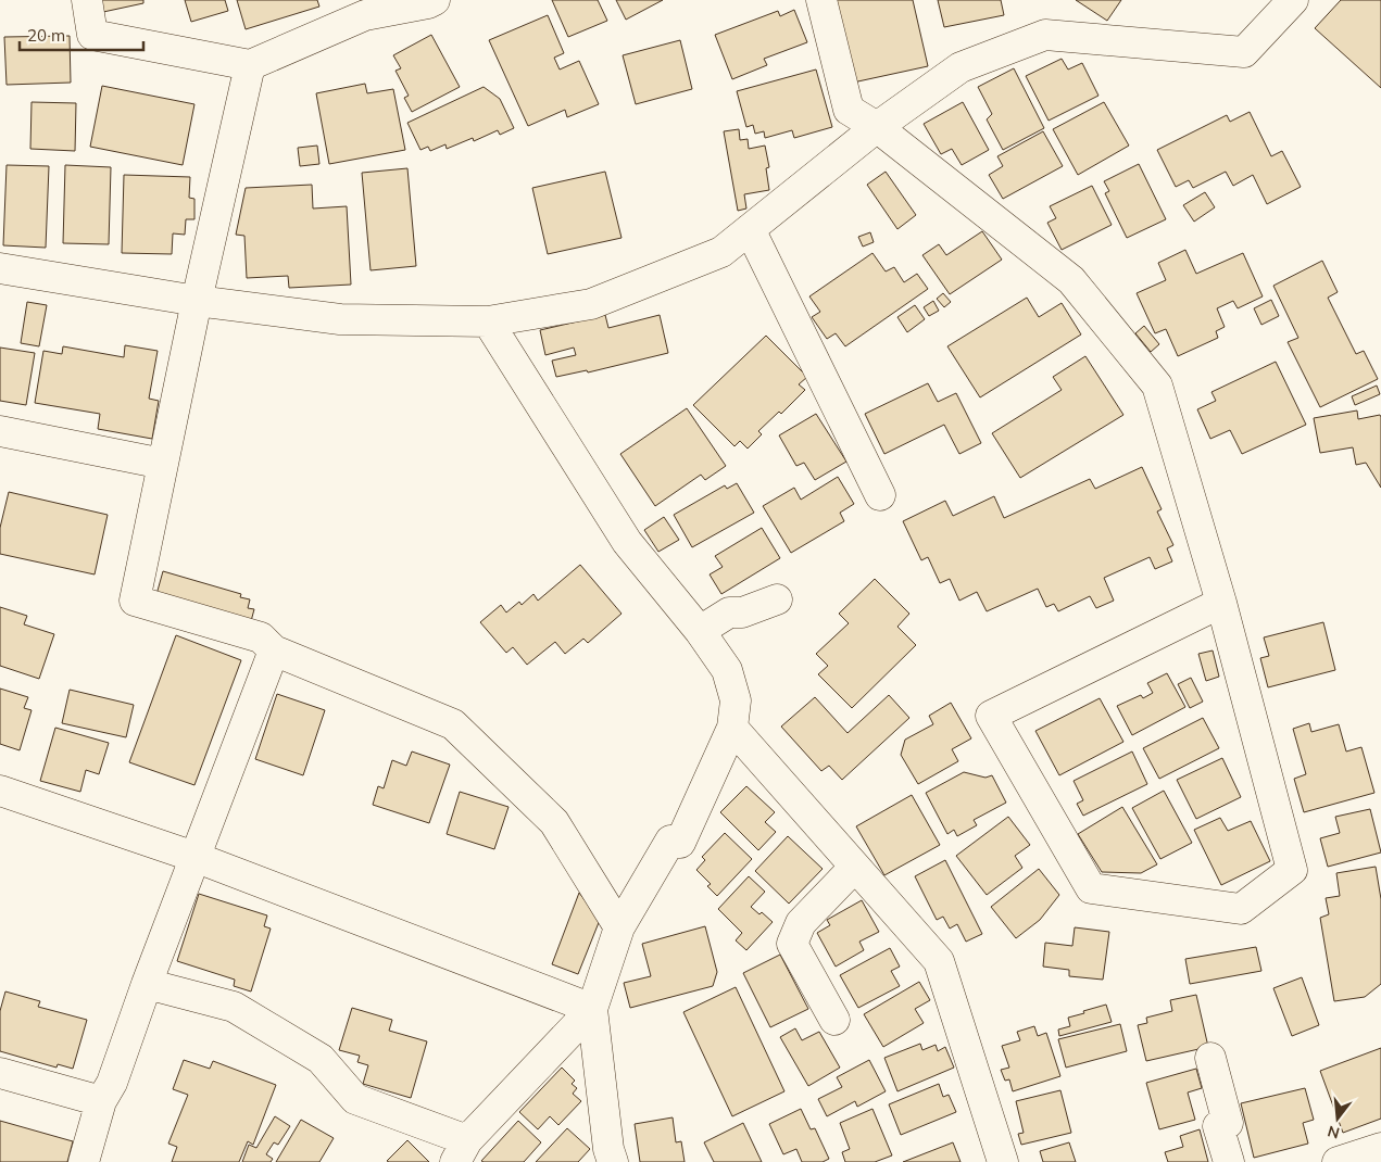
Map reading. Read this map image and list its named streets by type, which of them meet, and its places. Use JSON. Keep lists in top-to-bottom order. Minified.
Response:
{"scale_bar":"20 m","north":"bottom"}
